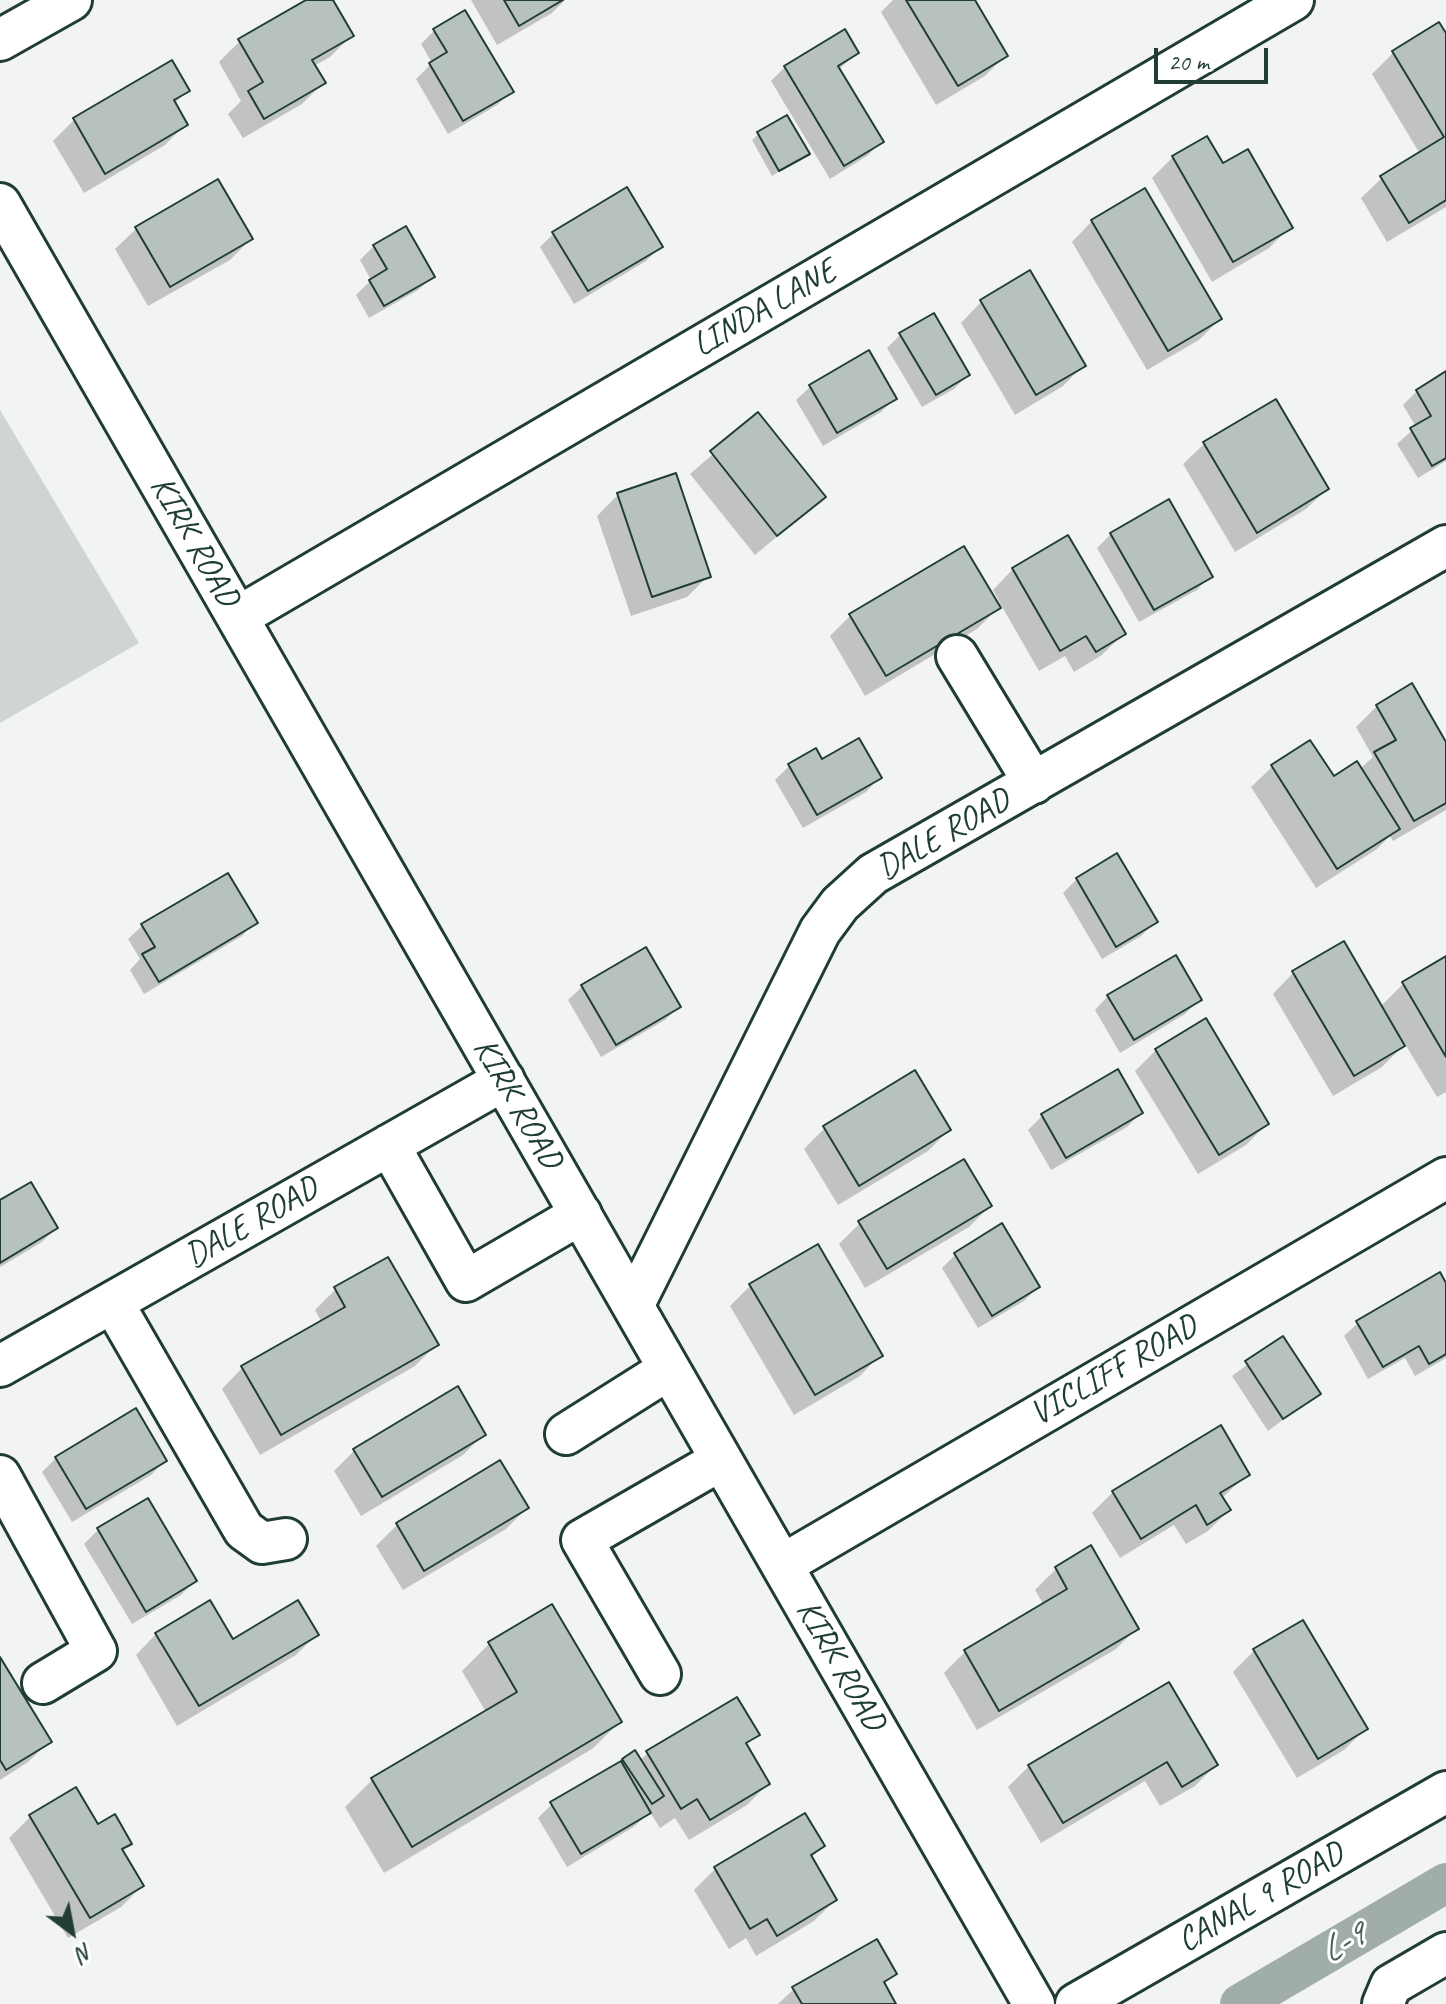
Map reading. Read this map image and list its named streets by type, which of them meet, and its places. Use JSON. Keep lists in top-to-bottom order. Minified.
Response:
{"streets":{"street":["LINDA LANE","KIRK ROAD","DALE ROAD","VICLIFF ROAD","CANAL 9 ROAD"]},"crossings":[["LINDA LANE","KIRK ROAD"],["KIRK ROAD","DALE ROAD"],["KIRK ROAD","VICLIFF ROAD"]],"water":["L-9"],"scale_bar":"20 m","north":"bottom right"}
